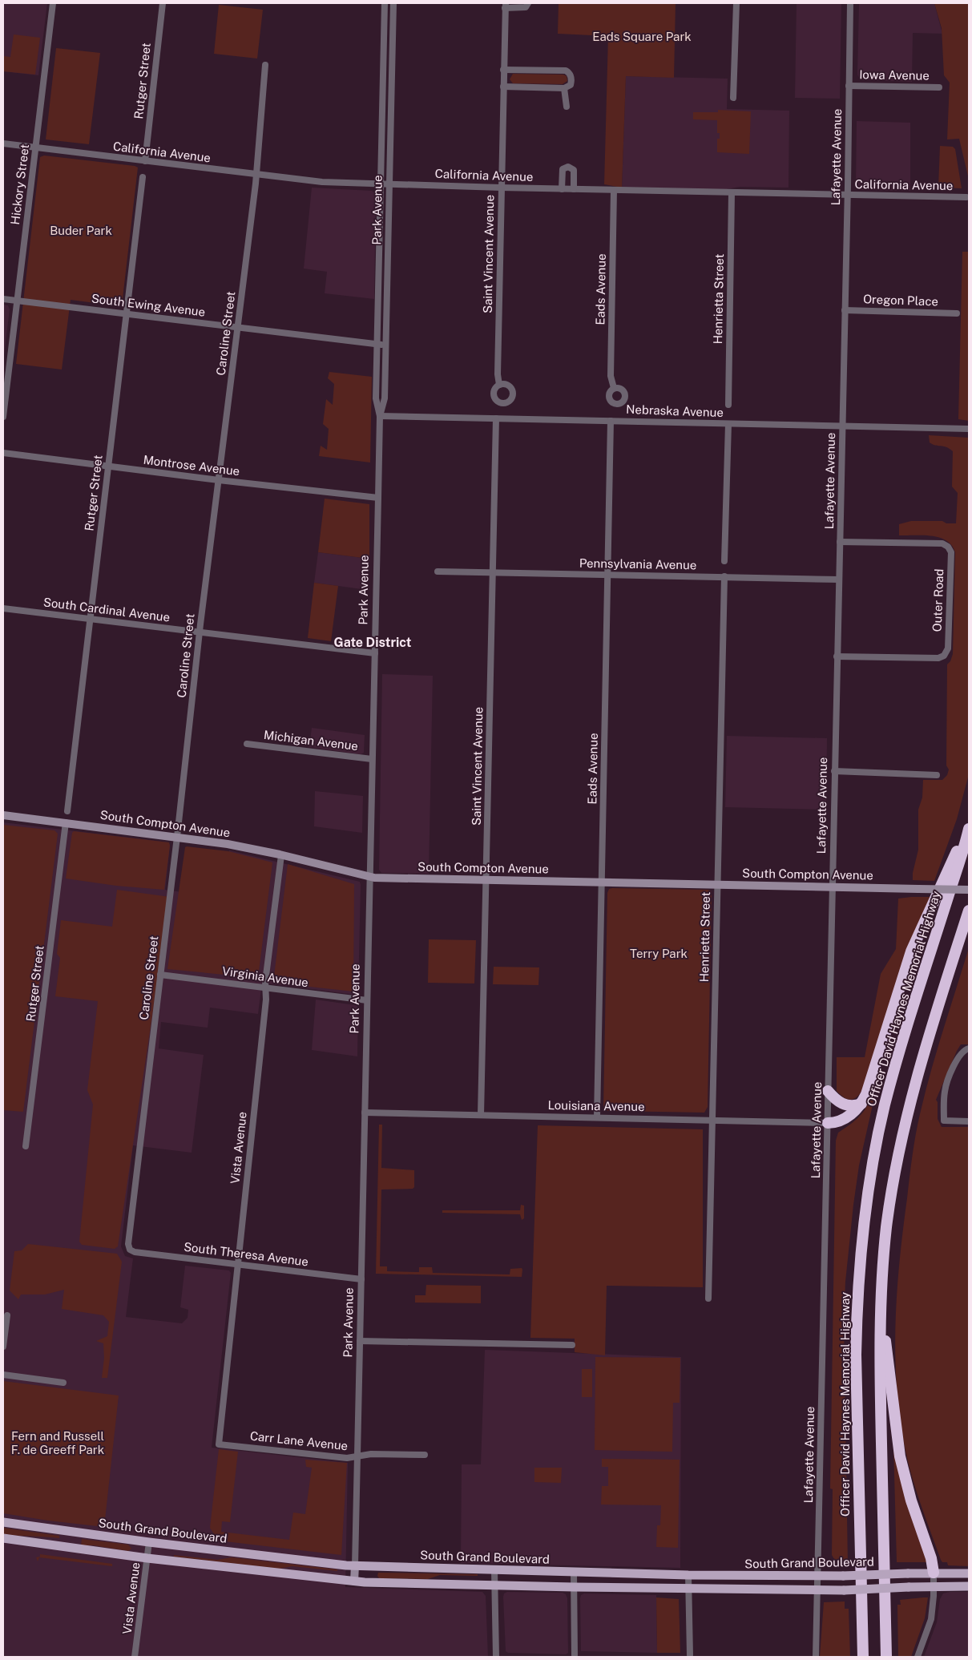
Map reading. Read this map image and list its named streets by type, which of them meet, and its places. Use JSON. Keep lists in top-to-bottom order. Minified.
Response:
{"streets":{"highway":["Officer David Haynes Memorial Highway"],"main road":["Park Avenue","South Compton Avenue","South Grand Boulevard"],"street":["Iowa Avenue","Rutger Street","California Avenue","Lafayette Avenue","Hickory Street","Saint Vincent Avenue","Eads Avenue","Henrietta Street","Oregon Place","South Ewing Avenue","Caroline Street","Nebraska Avenue","Montrose Avenue","Pennsylvania Avenue","Outer Road","South Cardinal Avenue","Michigan Avenue","Virginia Avenue","Louisiana Avenue","Vista Avenue","South Theresa Avenue","Carr Lane Avenue"]},"crossings":[["Iowa Avenue","Lafayette Avenue"],["Rutger Street","California Avenue"],["Rutger Street","South Ewing Avenue"],["Rutger Street","Montrose Avenue"],["Rutger Street","South Cardinal Avenue"],["Rutger Street","South Compton Avenue"],["California Avenue","Lafayette Avenue"],["California Avenue","Hickory Street"],["California Avenue","Park Avenue"],["California Avenue","Saint Vincent Avenue"],["California Avenue","Eads Avenue"],["California Avenue","Henrietta Street"],["California Avenue","Caroline Street"],["Lafayette Avenue","Oregon Place"],["Lafayette Avenue","Nebraska Avenue"],["Lafayette Avenue","Pennsylvania Avenue"],["Lafayette Avenue","Outer Road"],["Lafayette Avenue","South Compton Avenue"],["Lafayette Avenue","Louisiana Avenue"],["Lafayette Avenue","South Grand Boulevard"],["Hickory Street","South Ewing Avenue"],["Park Avenue","South Ewing Avenue"],["Park Avenue","Nebraska Avenue"],["Park Avenue","Montrose Avenue"],["Park Avenue","South Cardinal Avenue"],["Park Avenue","Michigan Avenue"],["Park Avenue","South Compton Avenue"],["Park Avenue","Virginia Avenue"],["Park Avenue","Louisiana Avenue"],["Park Avenue","South Theresa Avenue"],["Park Avenue","Carr Lane Avenue"],["Park Avenue","South Grand Boulevard"],["Saint Vincent Avenue","Nebraska Avenue"],["Saint Vincent Avenue","Pennsylvania Avenue"],["Saint Vincent Avenue","South Compton Avenue"],["Saint Vincent Avenue","Louisiana Avenue"],["Eads Avenue","Nebraska Avenue"],["Eads Avenue","Pennsylvania Avenue"],["Eads Avenue","South Compton Avenue"],["Eads Avenue","Louisiana Avenue"],["Henrietta Street","Pennsylvania Avenue"],["Henrietta Street","South Compton Avenue"],["Henrietta Street","Louisiana Avenue"],["South Ewing Avenue","Caroline Street"],["Caroline Street","Montrose Avenue"],["Caroline Street","South Cardinal Avenue"],["Caroline Street","South Compton Avenue"],["Caroline Street","Virginia Avenue"],["Caroline Street","South Theresa Avenue"],["South Compton Avenue","Vista Avenue"],["Virginia Avenue","Vista Avenue"],["Vista Avenue","South Theresa Avenue"],["Vista Avenue","Carr Lane Avenue"],["Vista Avenue","South Grand Boulevard"]],"districts":["Gate District"],"parks":["Eads Square Park","Buder Park","Terry Park","Fern and Russell F. de Greeff Park"]}
